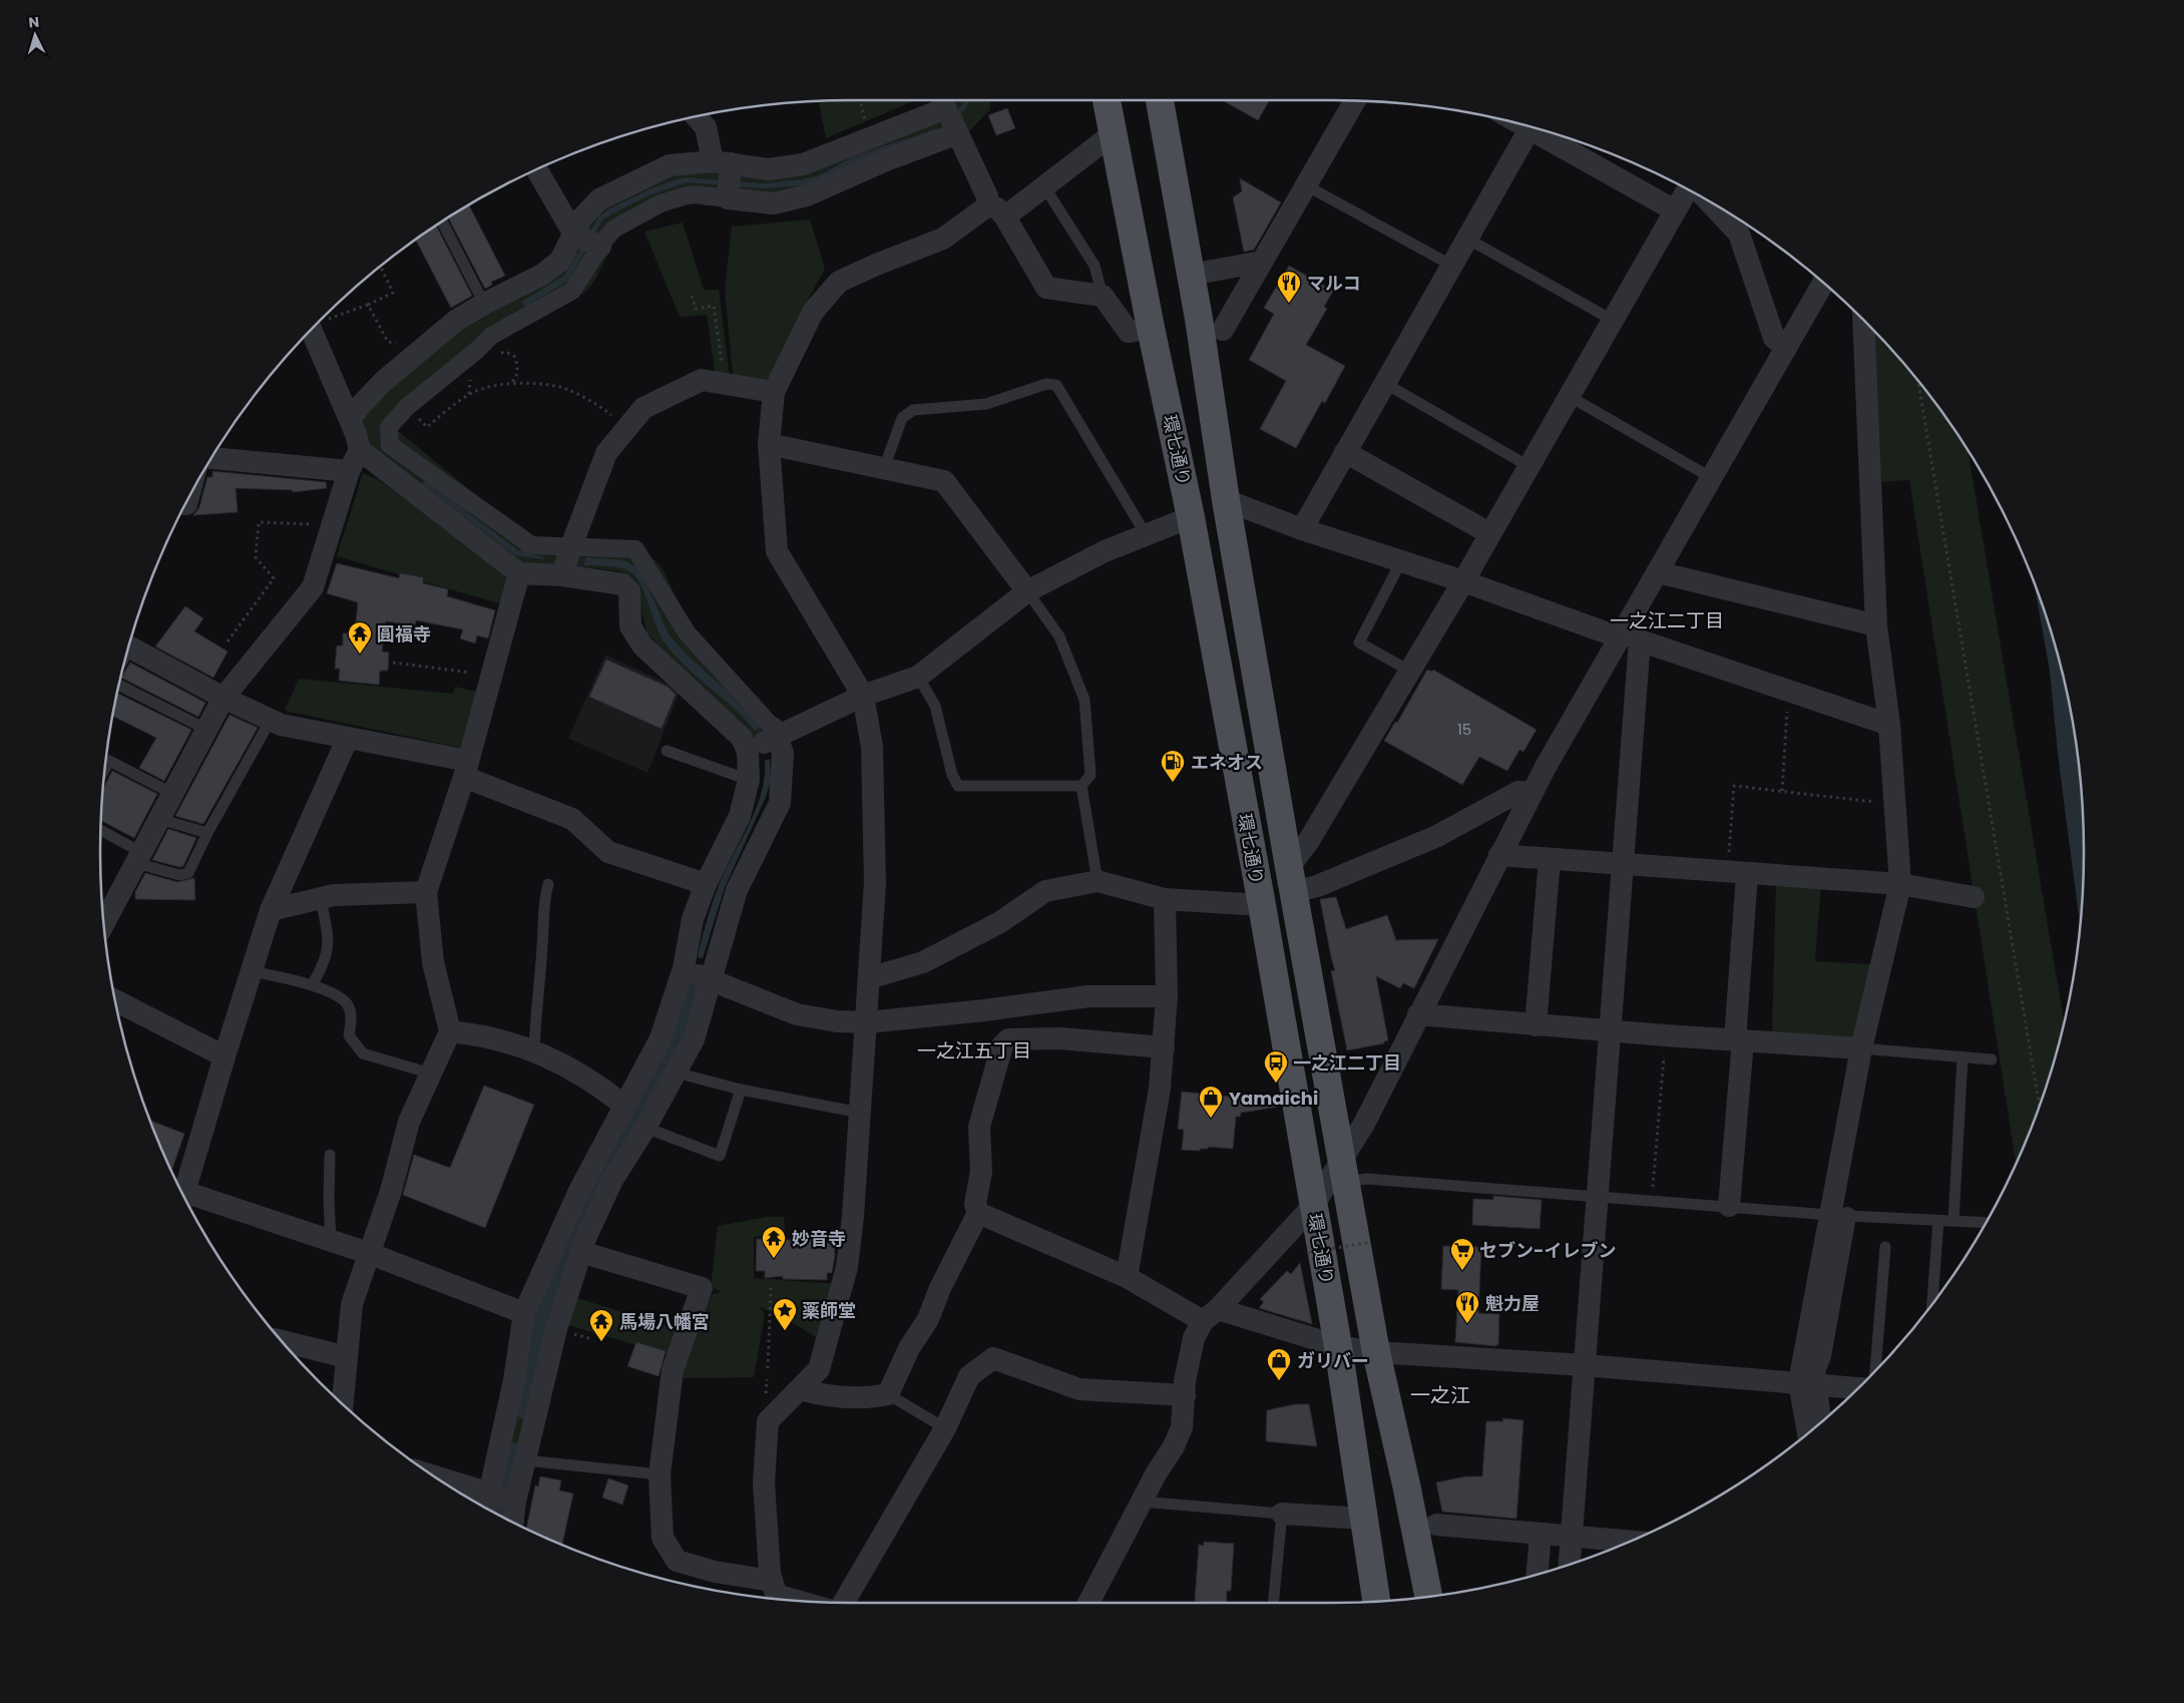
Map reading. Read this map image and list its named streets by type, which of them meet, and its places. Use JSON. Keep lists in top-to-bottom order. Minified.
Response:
{"streets":{"main road":["環七通り"]},"districts":["一之江二丁目","一之江五丁目","一之江"],"places":{"restaurant":["マルコ","魁力屋"],"temple":["圓福寺","妙音寺","馬場八幡宮"],"fuel station":["エネオス"],"bus stop":["一之江二丁目"],"shop":["Yamaichi","ガリバー"],"supermarket":["セブン-イレブン"],"place":["薬師堂"]},"house_numbers":["15"],"north":"top"}
